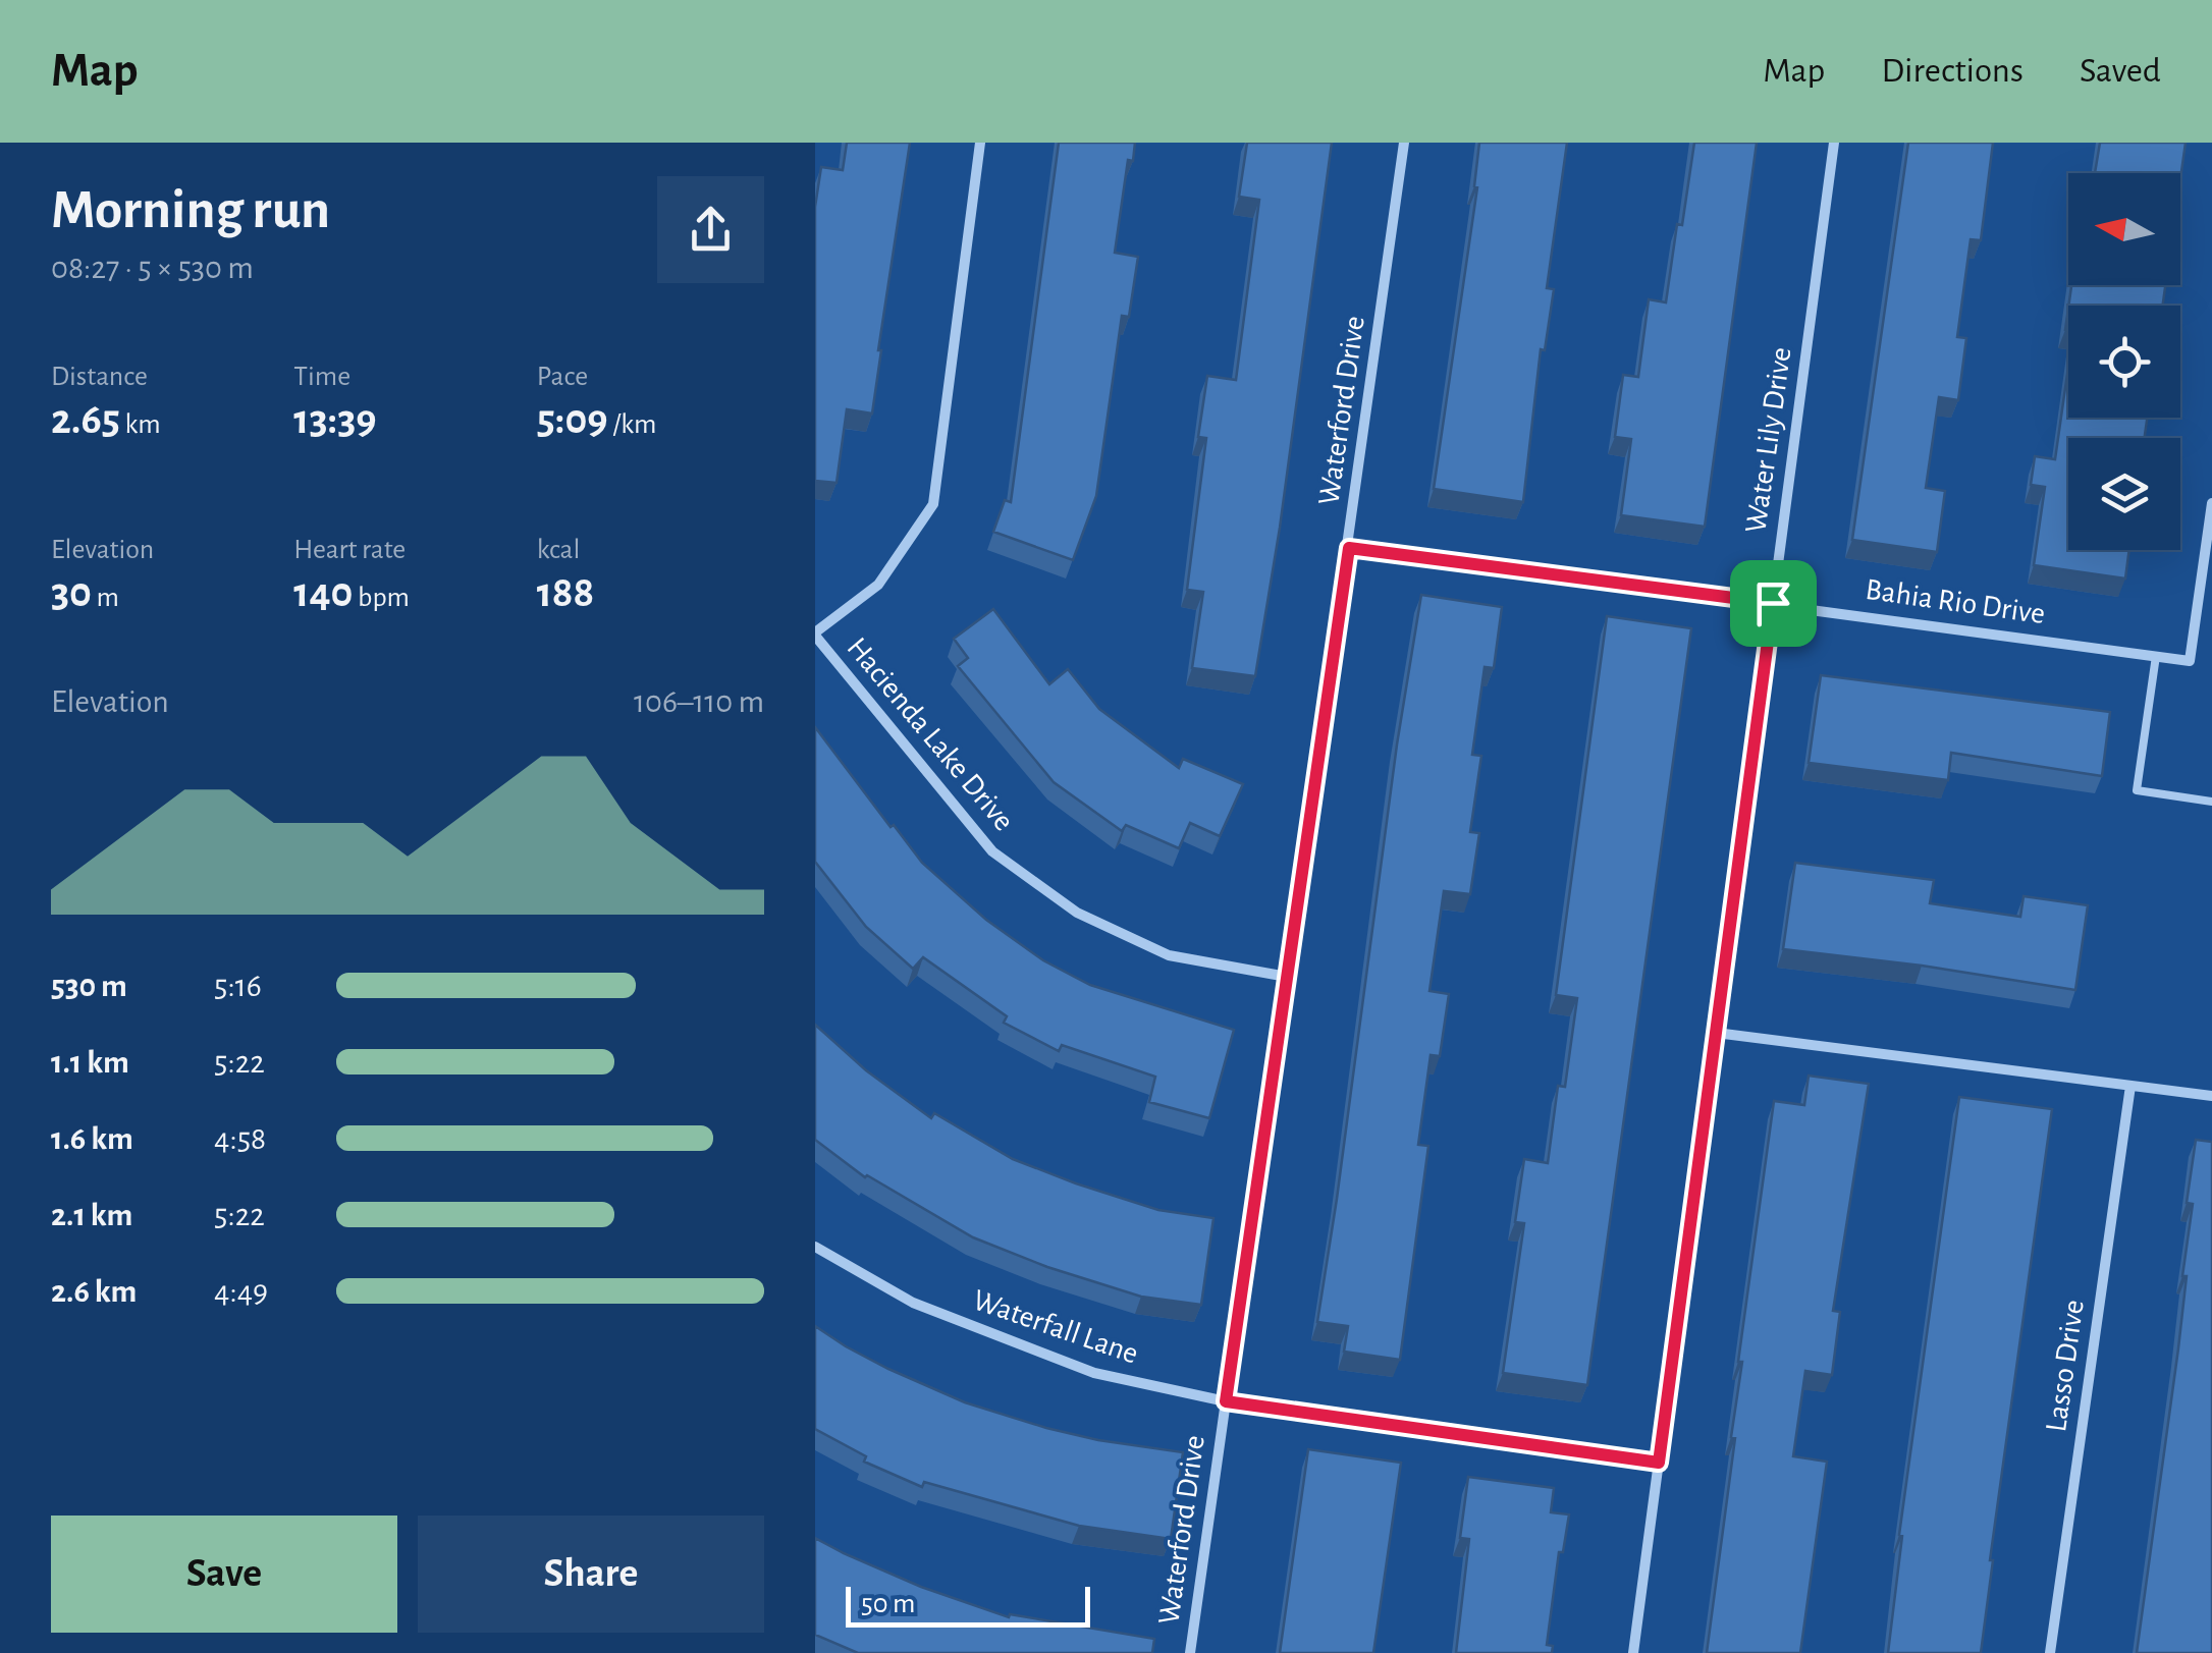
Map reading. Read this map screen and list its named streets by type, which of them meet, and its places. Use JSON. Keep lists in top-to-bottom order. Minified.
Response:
{"streets":{"street":["Waterford Drive","Water Lily Drive","Bahia Rio Drive","Hacienda Lake Drive","Waterfall Lane","Lasso Drive"]},"crossings":[["Waterford Drive","Bahia Rio Drive"],["Waterford Drive","Hacienda Lake Drive"],["Waterford Drive","Waterfall Lane"],["Water Lily Drive","Bahia Rio Drive"],["Water Lily Drive","Waterfall Lane"]],"scale_bar":"50 m","north":"left","page":{"header":"Map","nav":["Map","Directions","Saved"],"heading":["Morning run","08:27 · 5 × 530 m"],"stats":[["Distance","2.65 km"],["Time","13:39"],["Pace","5:09 /km"],["Elevation","30 m"],["Heart rate","140 bpm"],["kcal","188"]],"chart":["Elevation","106–110 m"],"list":[{"name":"530 m","note":"5:16"},{"name":"1.1 km","note":"5:22"},{"name":"1.6 km","note":"4:58"},{"name":"2.1 km","note":"5:22"},{"name":"2.6 km","note":"4:49"}],"buttons":["Save","Share"],"scale":"50 m"}}
